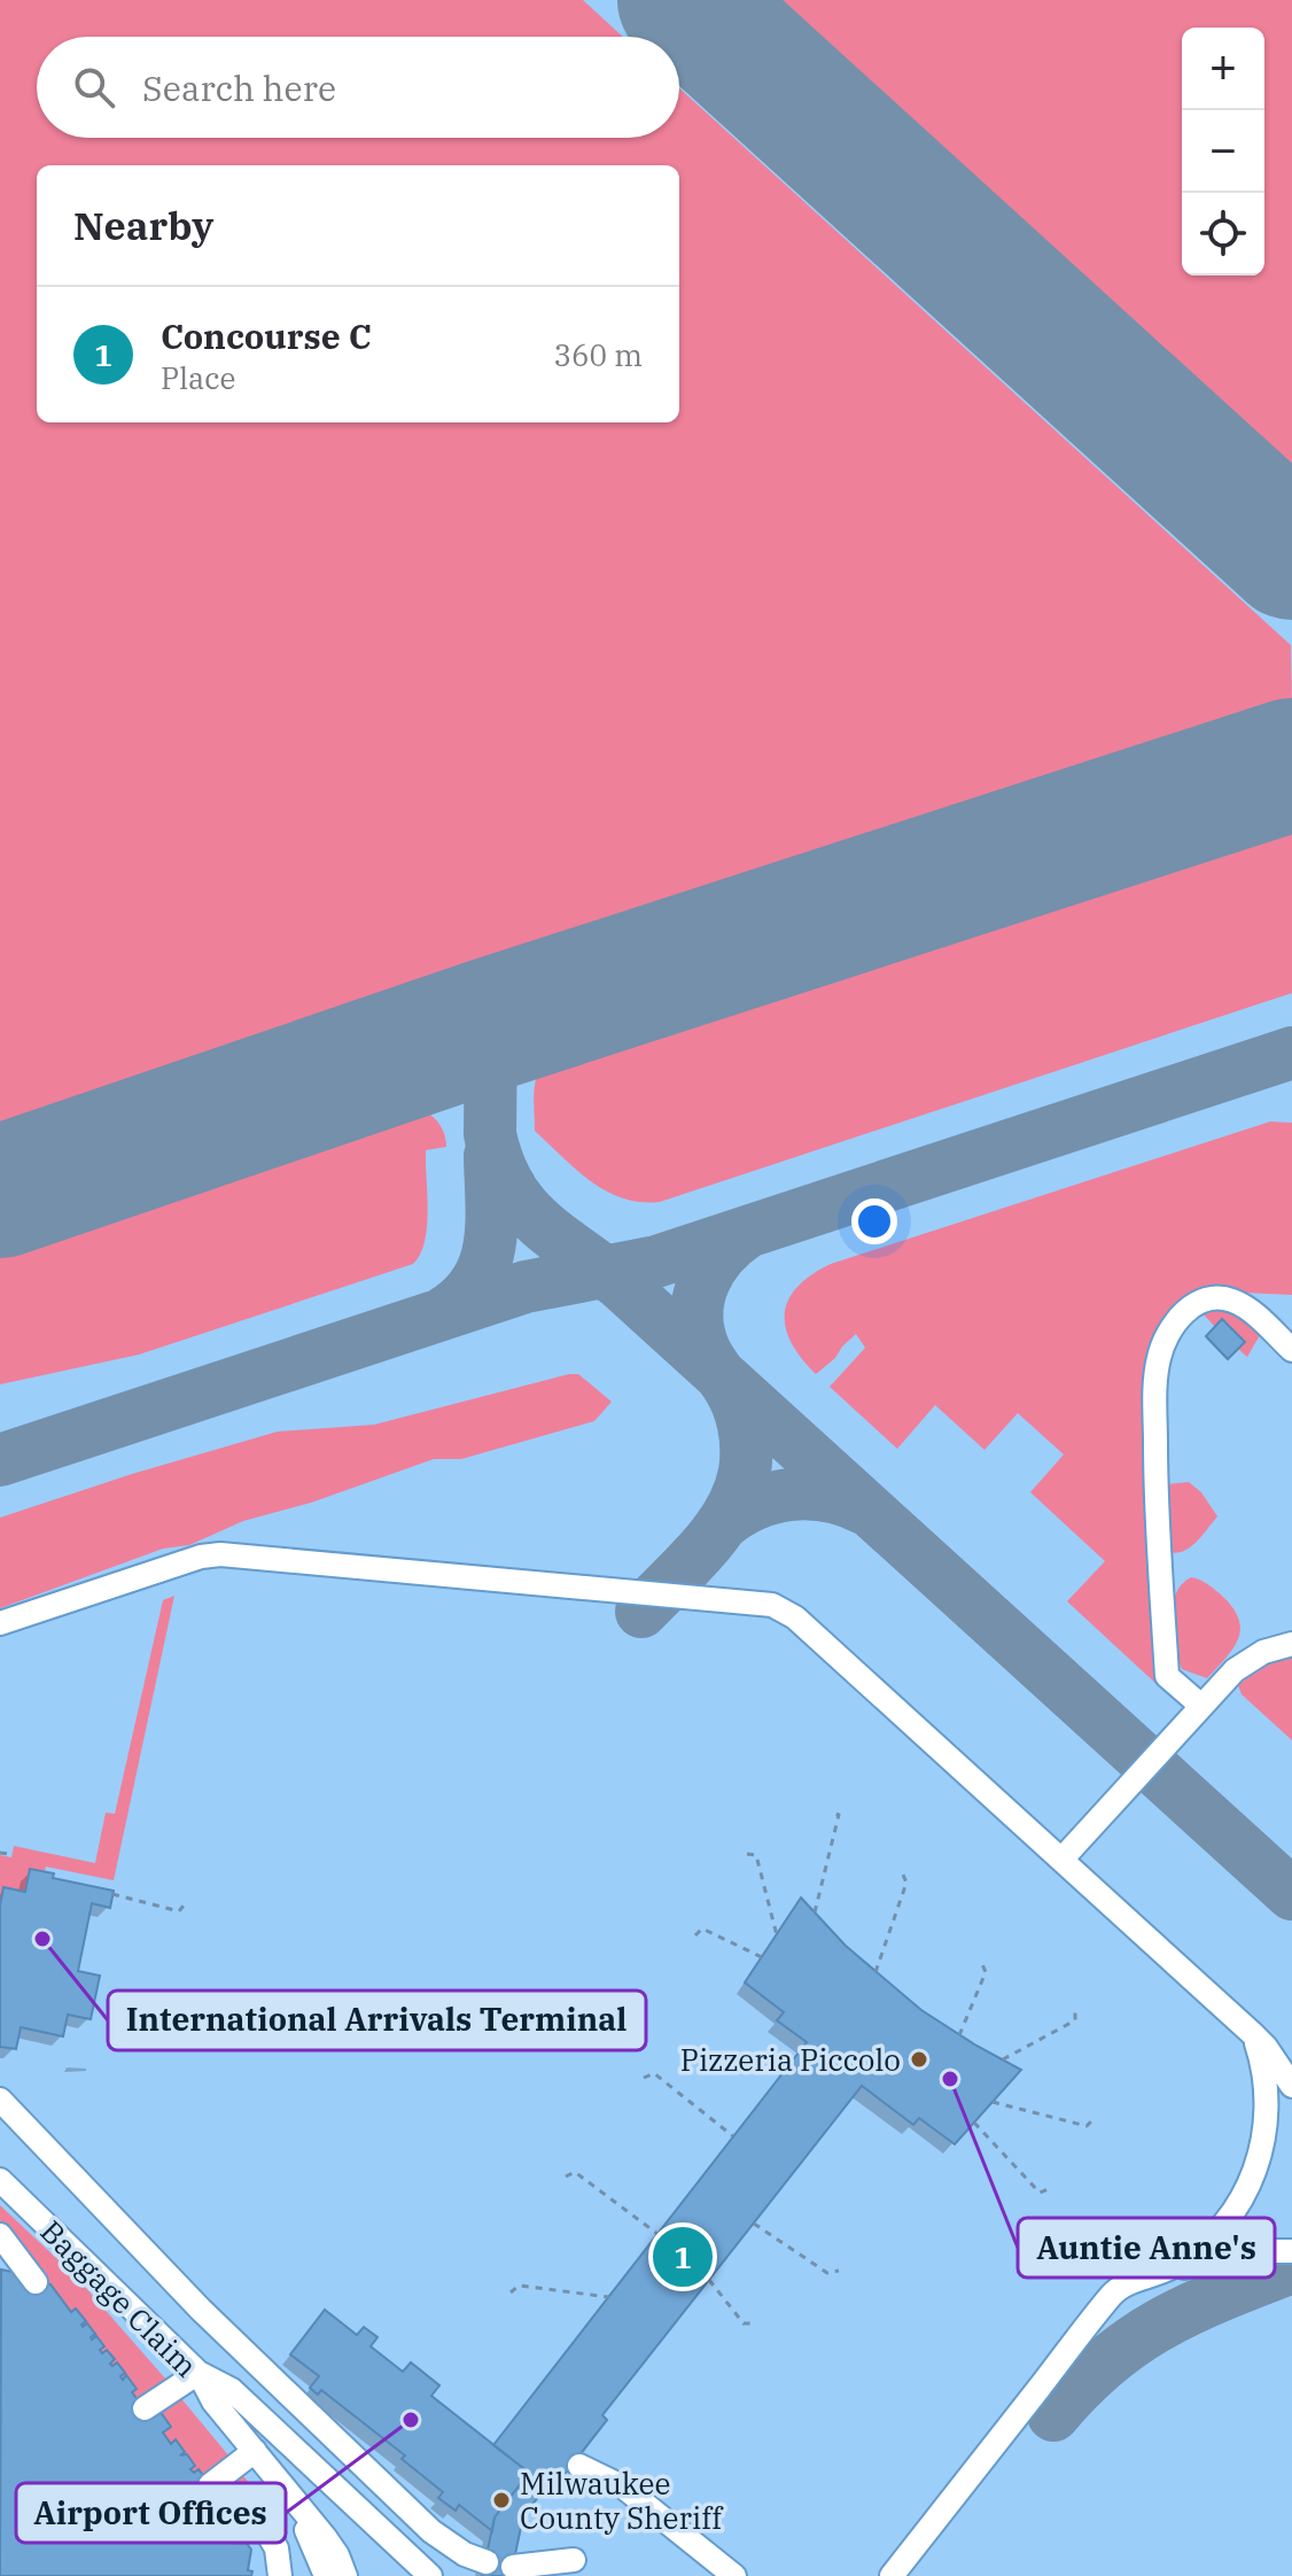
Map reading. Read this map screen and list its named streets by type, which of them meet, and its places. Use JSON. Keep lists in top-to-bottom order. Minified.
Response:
{"streets":{"street":["Baggage Claim"]},"places":["International Arrivals Terminal","Pizzeria Piccolo","Auntie Anne's","Airport Offices","Milwaukee County Sheriff"],"page":{"map_buttons":["+","−"],"search":"Search here","heading":"Nearby","list":[{"mark":"1","name":"Concourse C","note":"Place","value":"360 m"}],"pins":"1"}}
